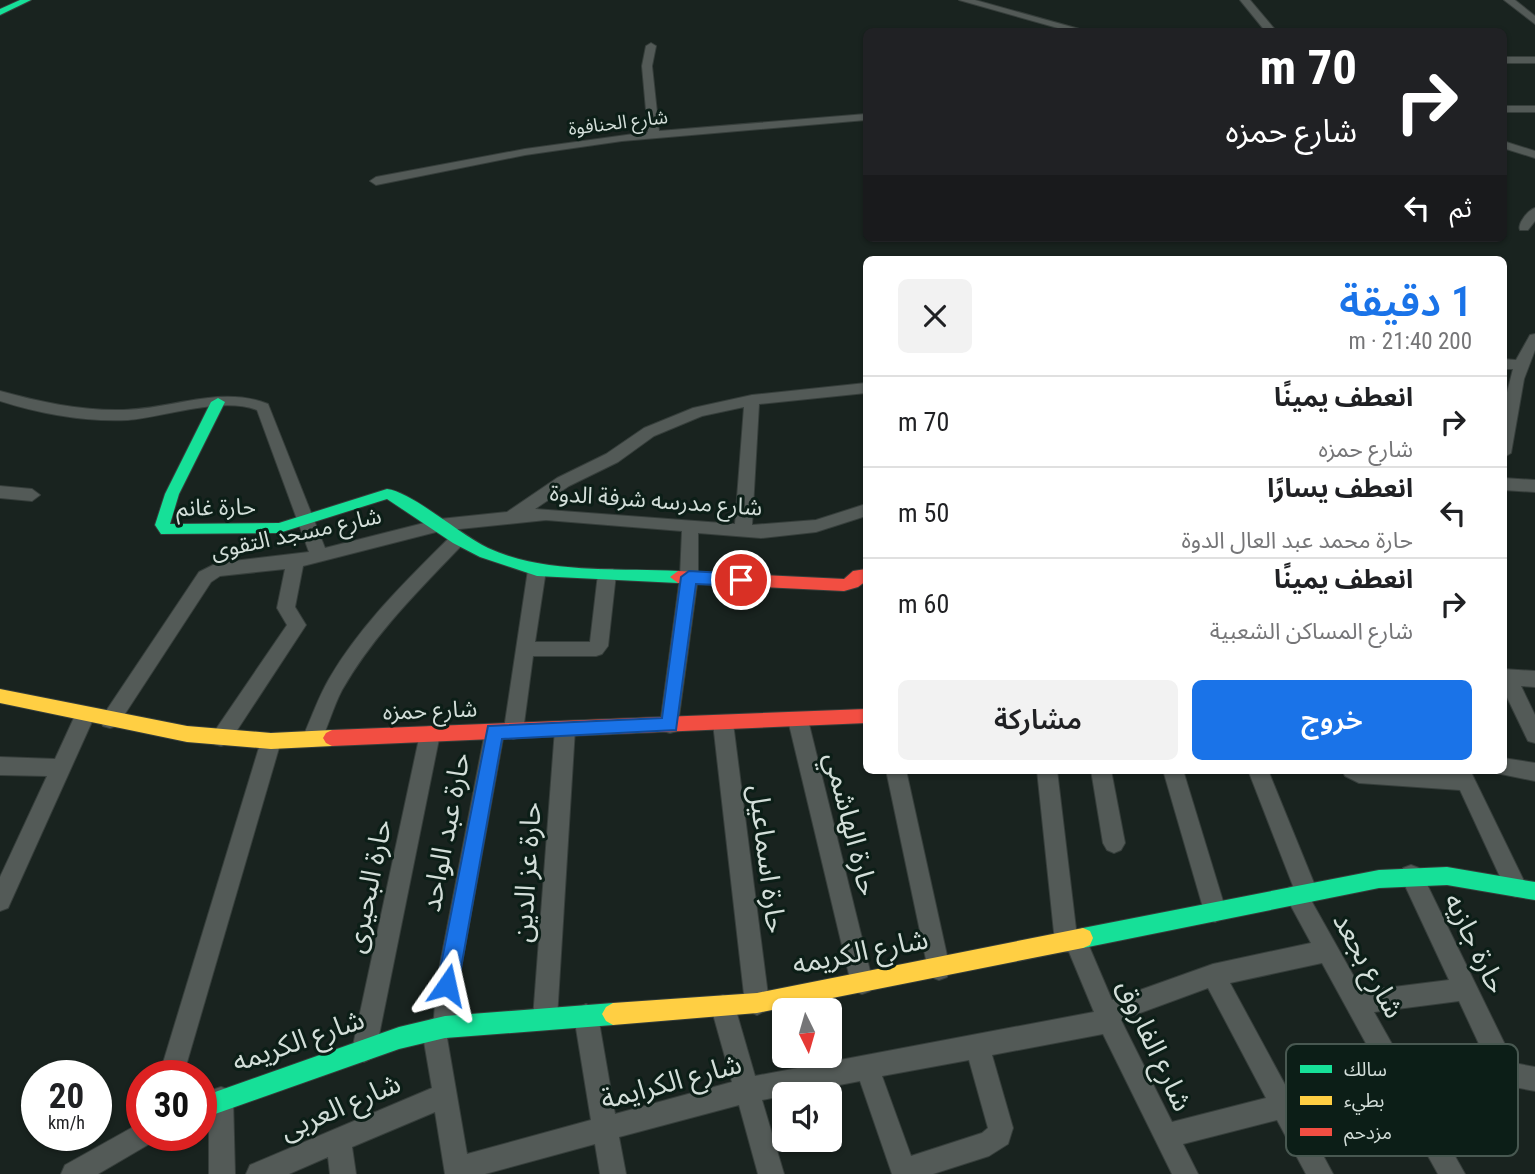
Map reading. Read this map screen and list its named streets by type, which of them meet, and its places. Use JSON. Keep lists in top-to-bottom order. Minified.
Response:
{"streets":{"street":["شارع الحنافوة","شارع مدرسه شرفة الدوة","حارة غانم","شارع مسجد التقوى","شارع حمزه","حارة الهاشمي","حارة عبد الواحد","حارة اسماعيل","حارة عز الدين","حارة البحيرى","حارة جازيه","شارع الكريمه","شارع بجعد","شارع الفاروق","شارع الكرايمة","شارع العربى"]},"crossings":[["شارع مدرسه شرفة الدوة","شارع مسجد التقوى"],["شارع مسجد التقوى","شارع حمزه"],["شارع حمزه","حارة الهاشمي"],["شارع حمزه","حارة عبد الواحد"],["شارع حمزه","حارة اسماعيل"],["شارع حمزه","حارة عز الدين"],["شارع حمزه","حارة البحيرى"],["حارة الهاشمي","شارع الكريمه"],["حارة عبد الواحد","شارع الكريمه"],["حارة عبد الواحد","شارع الكرايمة"],["حارة عبد الواحد","شارع العربى"],["حارة اسماعيل","شارع الكريمه"],["حارة عز الدين","شارع الكريمه"],["حارة البحيرى","شارع الكريمه"],["حارة جازيه","شارع الكريمه"],["شارع الكريمه","شارع بجعد"],["شارع الكريمه","شارع الفاروق"],["شارع بجعد","شارع الكرايمة"],["شارع الفاروق","شارع الكرايمة"]],"legend":["سالك","بطيء","مزدحم"],"north":"bottom","page":{"turn":["70 m","شارع حمزه"],"then":"ثم","heading":["1 دقيقة","200 m · 21:40"],"list":[{"name":"انعطف يمينًا","note":"شارع حمزه","value":"70 m"},{"name":"انعطف يسارًا","note":"حارة محمد عبد العال الدوة","value":"50 m"},{"name":"انعطف يمينًا","note":"شارع المساكن الشعبية","value":"60 m"}],"buttons":["خروج","مشاركة"],"speed":"20 km/h","limit":"30"}}
